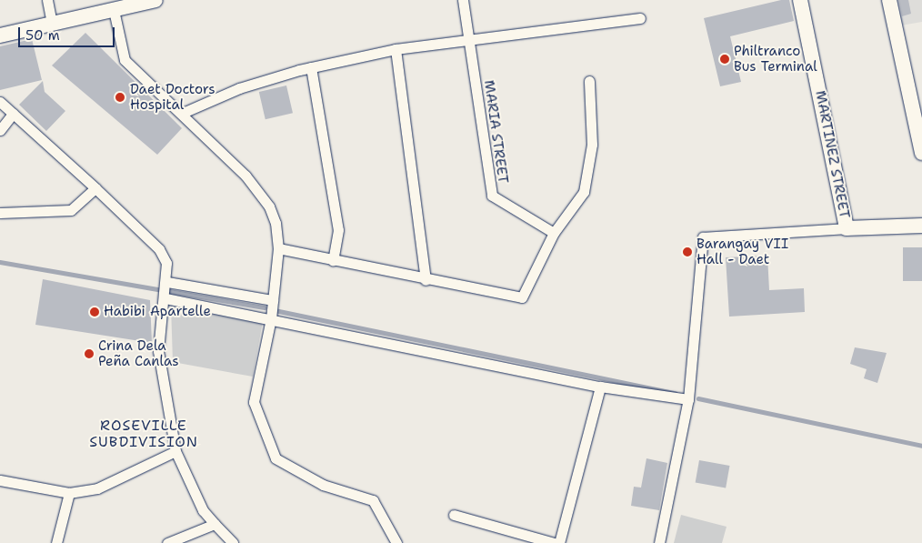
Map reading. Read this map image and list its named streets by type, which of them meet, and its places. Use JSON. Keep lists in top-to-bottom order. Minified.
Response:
{"streets":{"street":["MARIA STREET","MARTINEZ STREET"]},"districts":["ROSEVILLE SUBDIVISION"],"places":["Philtranco Bus Terminal","Daet Doctors Hospital","Barangay VII Hall - Daet","Habibi Apartelle","Crina Dela Peña Canlas"],"scale_bar":"50 m"}
